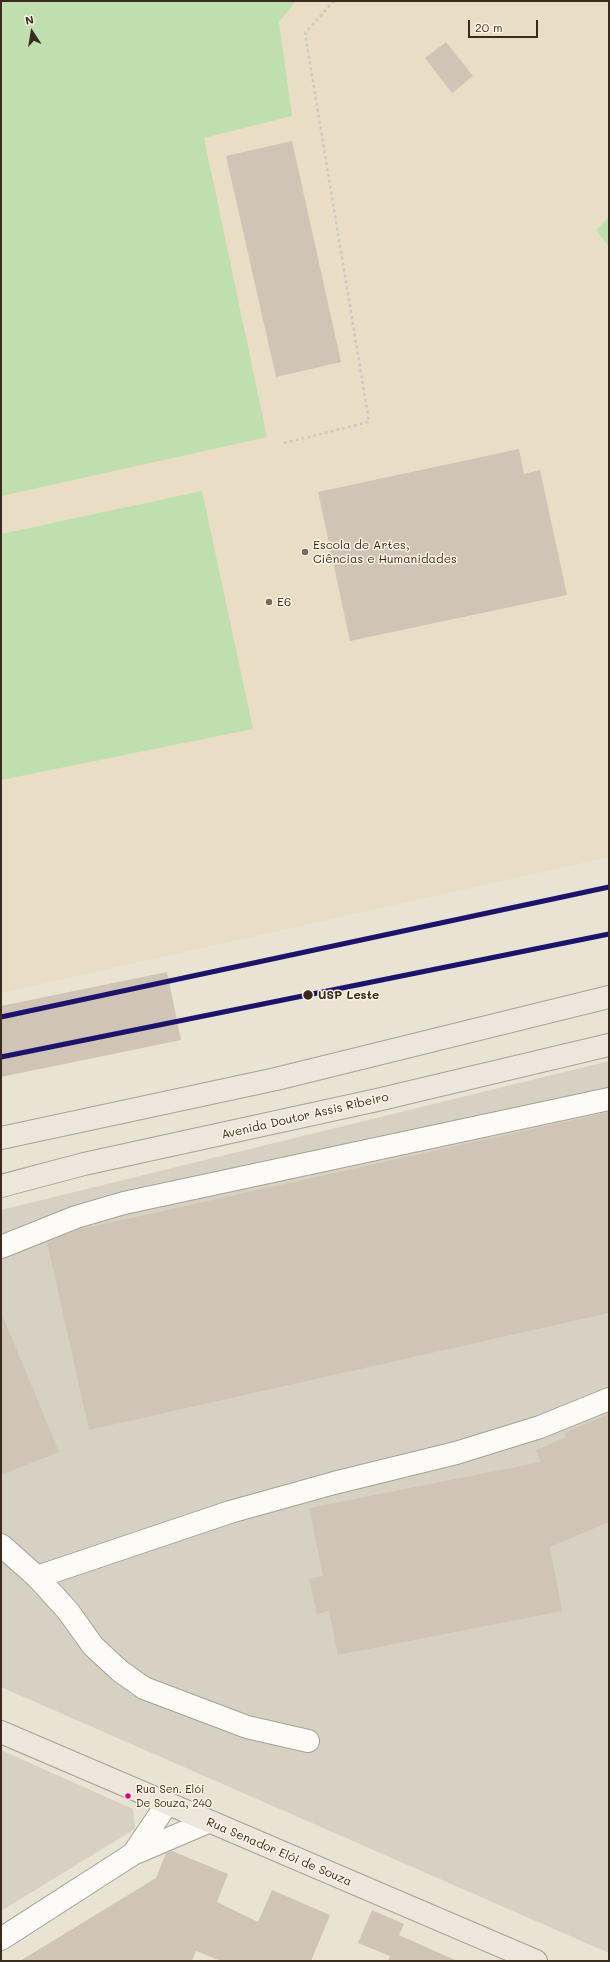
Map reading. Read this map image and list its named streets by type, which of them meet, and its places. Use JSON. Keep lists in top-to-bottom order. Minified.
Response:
{"streets":{"main road":["Avenida Doutor Assis Ribeiro","Rua Senador Elói de Souza"]},"places":["Escola de Artes, Ciências e Humanidades","E6","USP Leste","Rua Sen. Elói De Souza, 240"],"scale_bar":"20 m","north":"top"}
